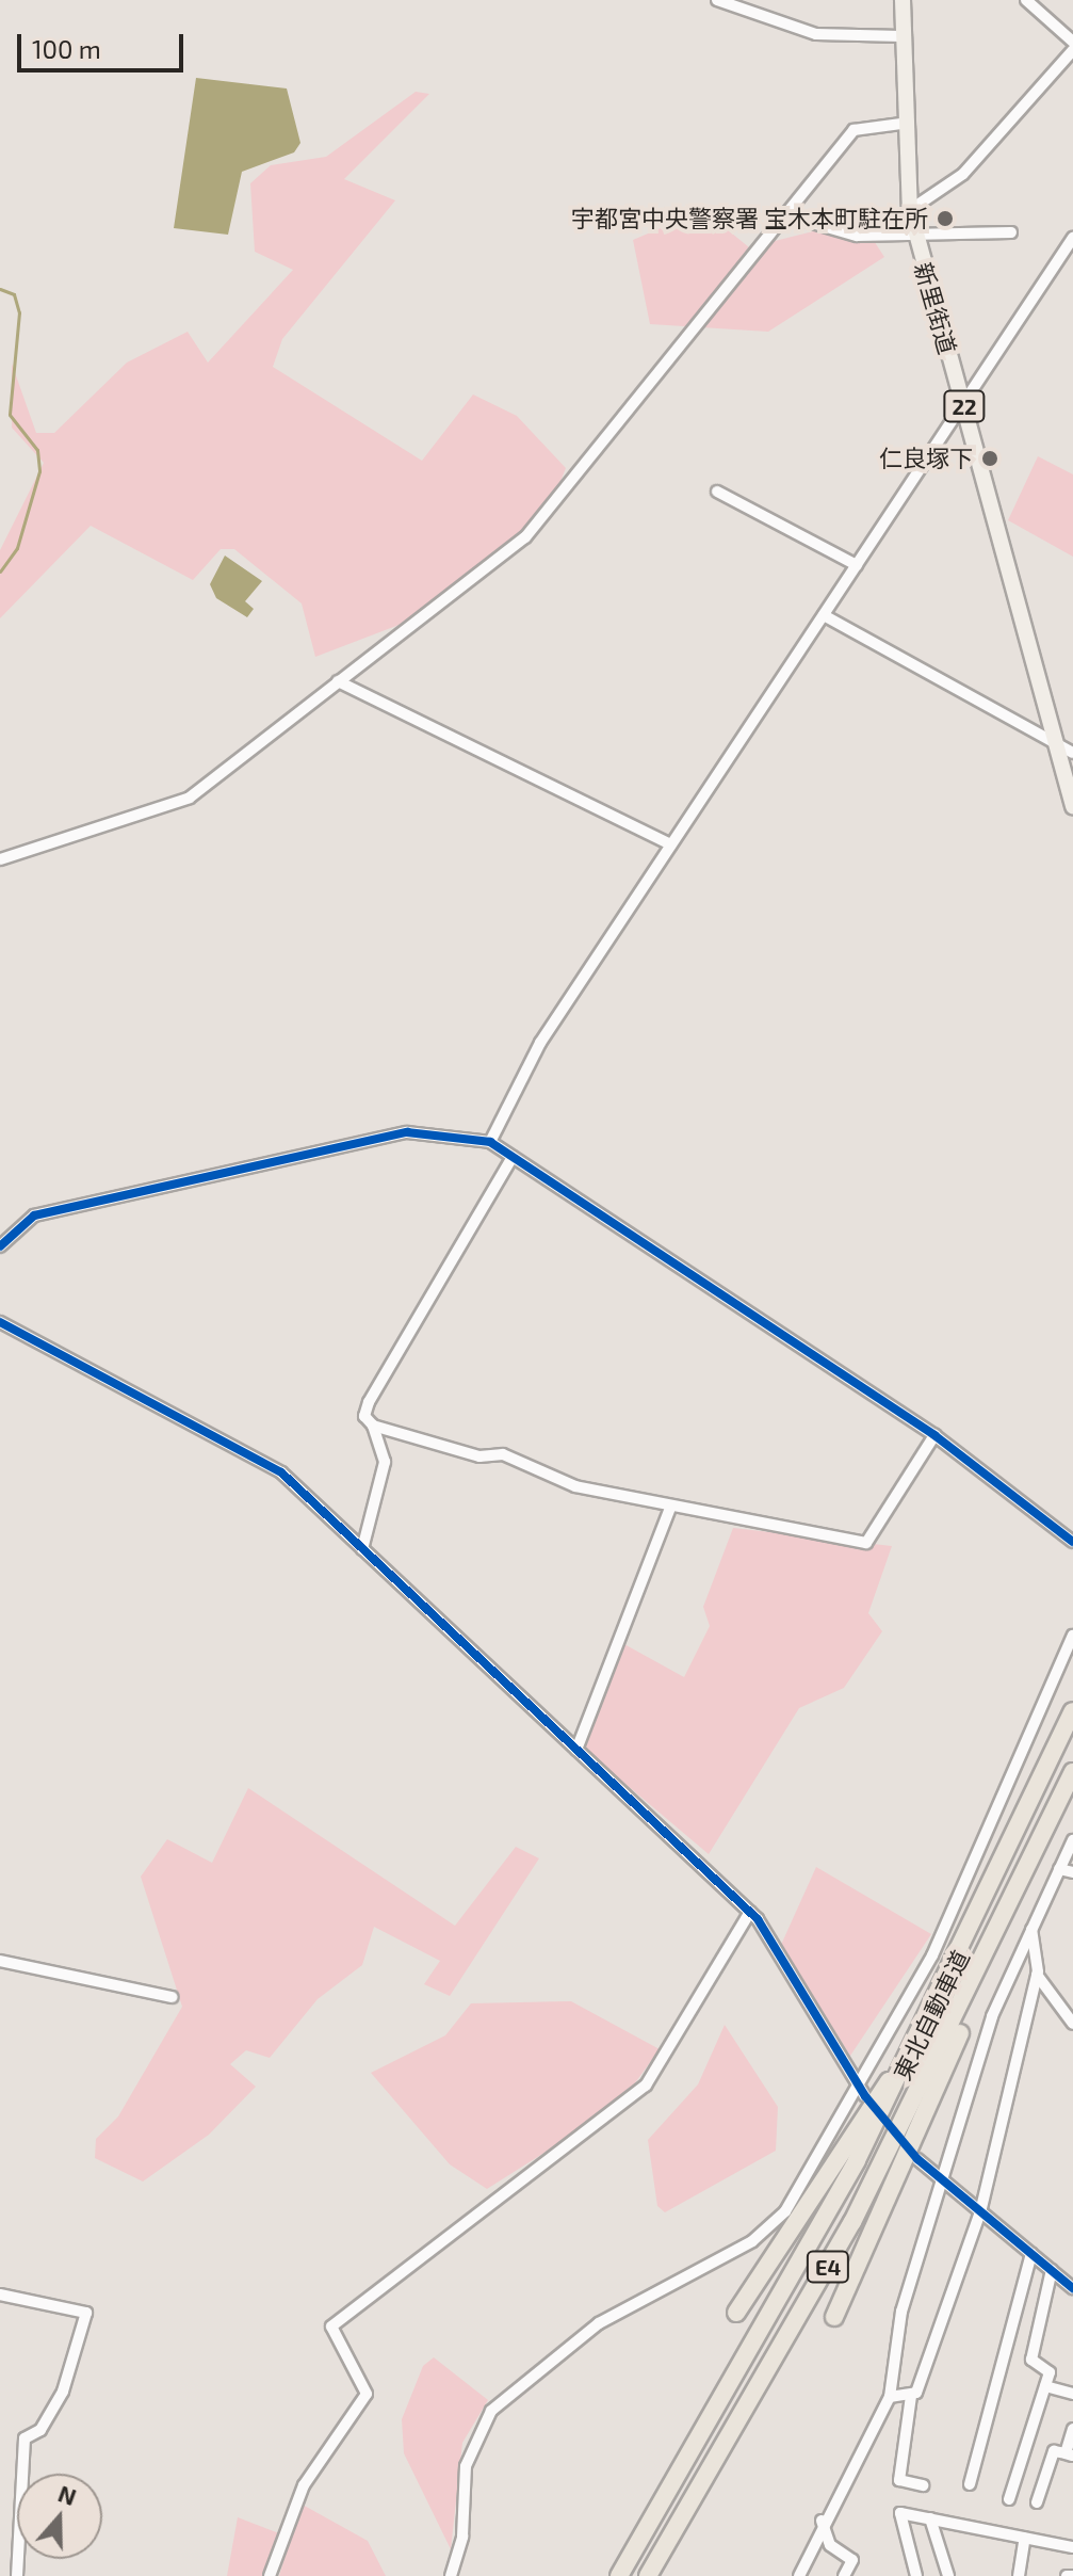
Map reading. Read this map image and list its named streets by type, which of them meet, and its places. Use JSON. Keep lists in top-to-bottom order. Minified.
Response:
{"streets":{"highway":["東北自動車道","E4"],"main road":["新里街道","22"]},"places":["宇都宮中央警察署 宝木本町駐在所","仁良塚下"],"scale_bar":"100 m","north":"top"}
